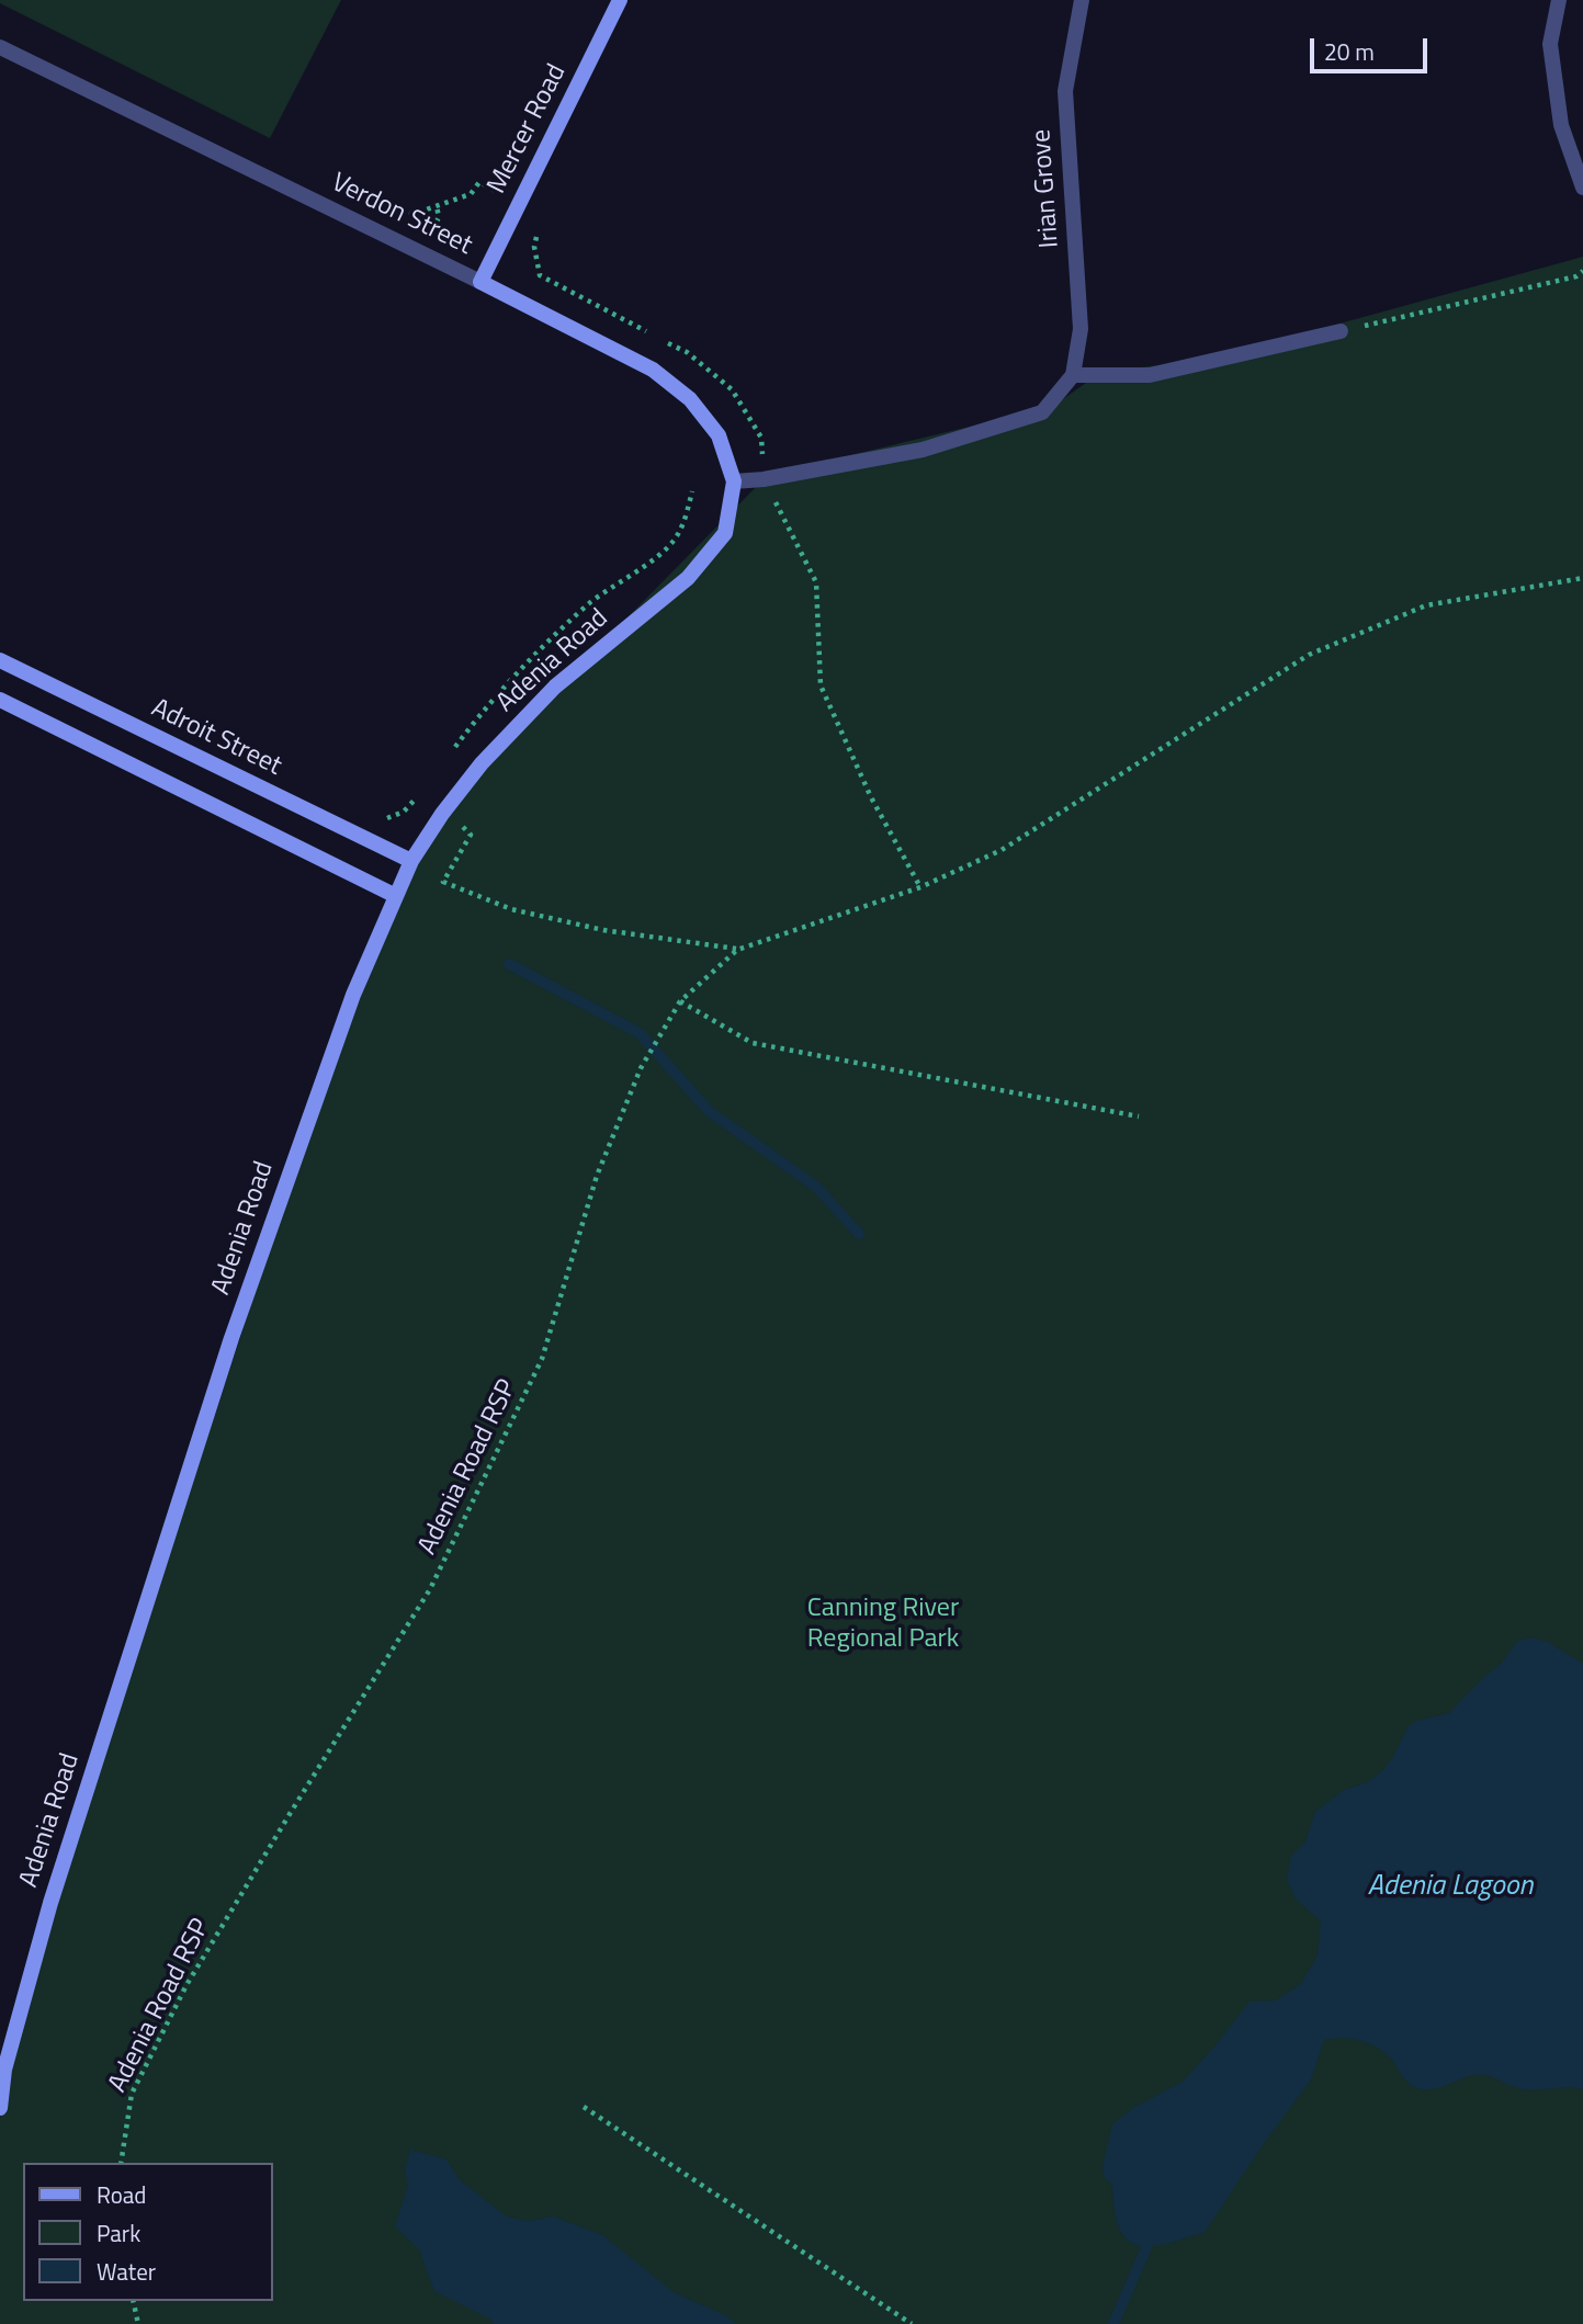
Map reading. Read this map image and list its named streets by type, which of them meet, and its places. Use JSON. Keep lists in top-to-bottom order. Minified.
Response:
{"streets":{"street":["Mercer Road","Irian Grove","Verdon Street","Adenia Road","Adroit Street"],"path":["Adenia Road RSP"]},"crossings":[["Mercer Road","Verdon Street"],["Verdon Street","Adenia Road"],["Adenia Road","Adroit Street"]],"water":["Adenia Lagoon"],"parks":["Canning River Regional Park"],"legend":["Road","Park","Water"],"scale_bar":"20 m"}
